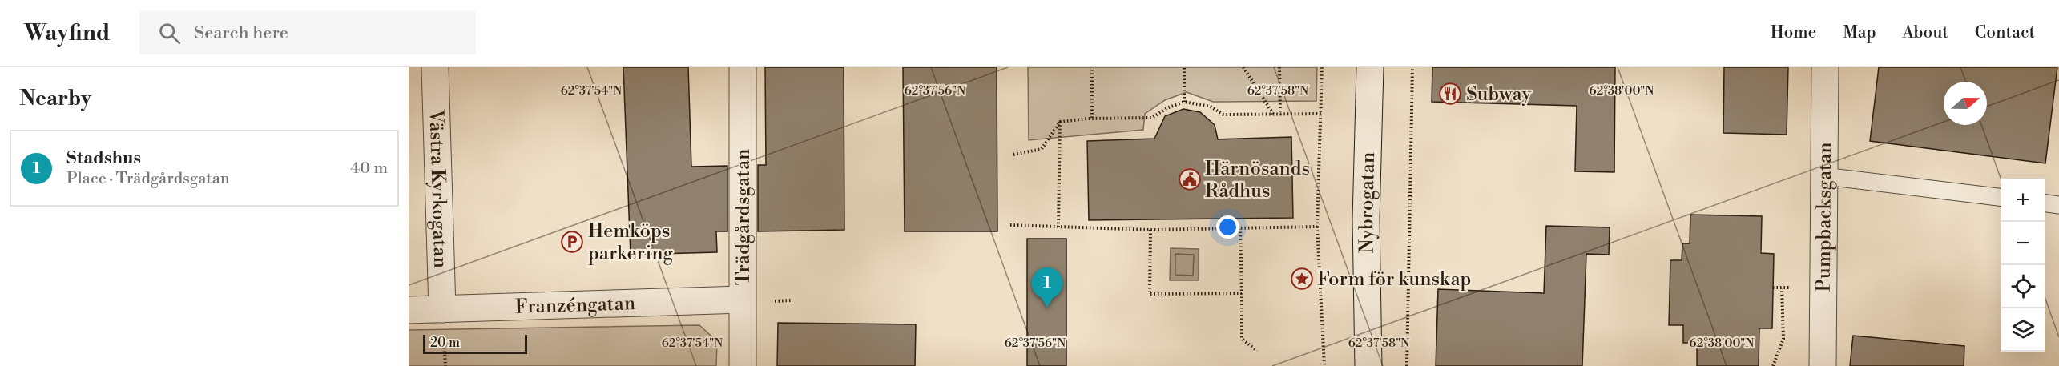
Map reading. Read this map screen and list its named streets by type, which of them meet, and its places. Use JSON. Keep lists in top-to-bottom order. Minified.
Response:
{"streets":{"street":["Västra Kyrkogatan","Nybrogatan","Trädgårdsgatan","Pumpbacksgatan","Franzéngatan"]},"crossings":[["Västra Kyrkogatan","Franzéngatan"],["Trädgårdsgatan","Franzéngatan"]],"places":{"restaurant":["Subway"],"public building":["Härnösands Rådhus"],"parking":["Hemköps parkering"],"place":["Form för kunskap"]},"scale_bar":"20 m","north":"right","page":{"header":"Wayfind","search":"Search here","nav":["Home","Map","About","Contact"],"heading":"Nearby","list":[{"mark":"1","name":"Stadshus","note":"Place · Trädgårdsgatan","value":"40 m"}],"map_buttons":["+","−"],"pins":"1","scale":"20 m"},"coordinates":["62°37'54\"N","62°37'56\"N","62°37'58\"N","62°38'00\"N"]}
